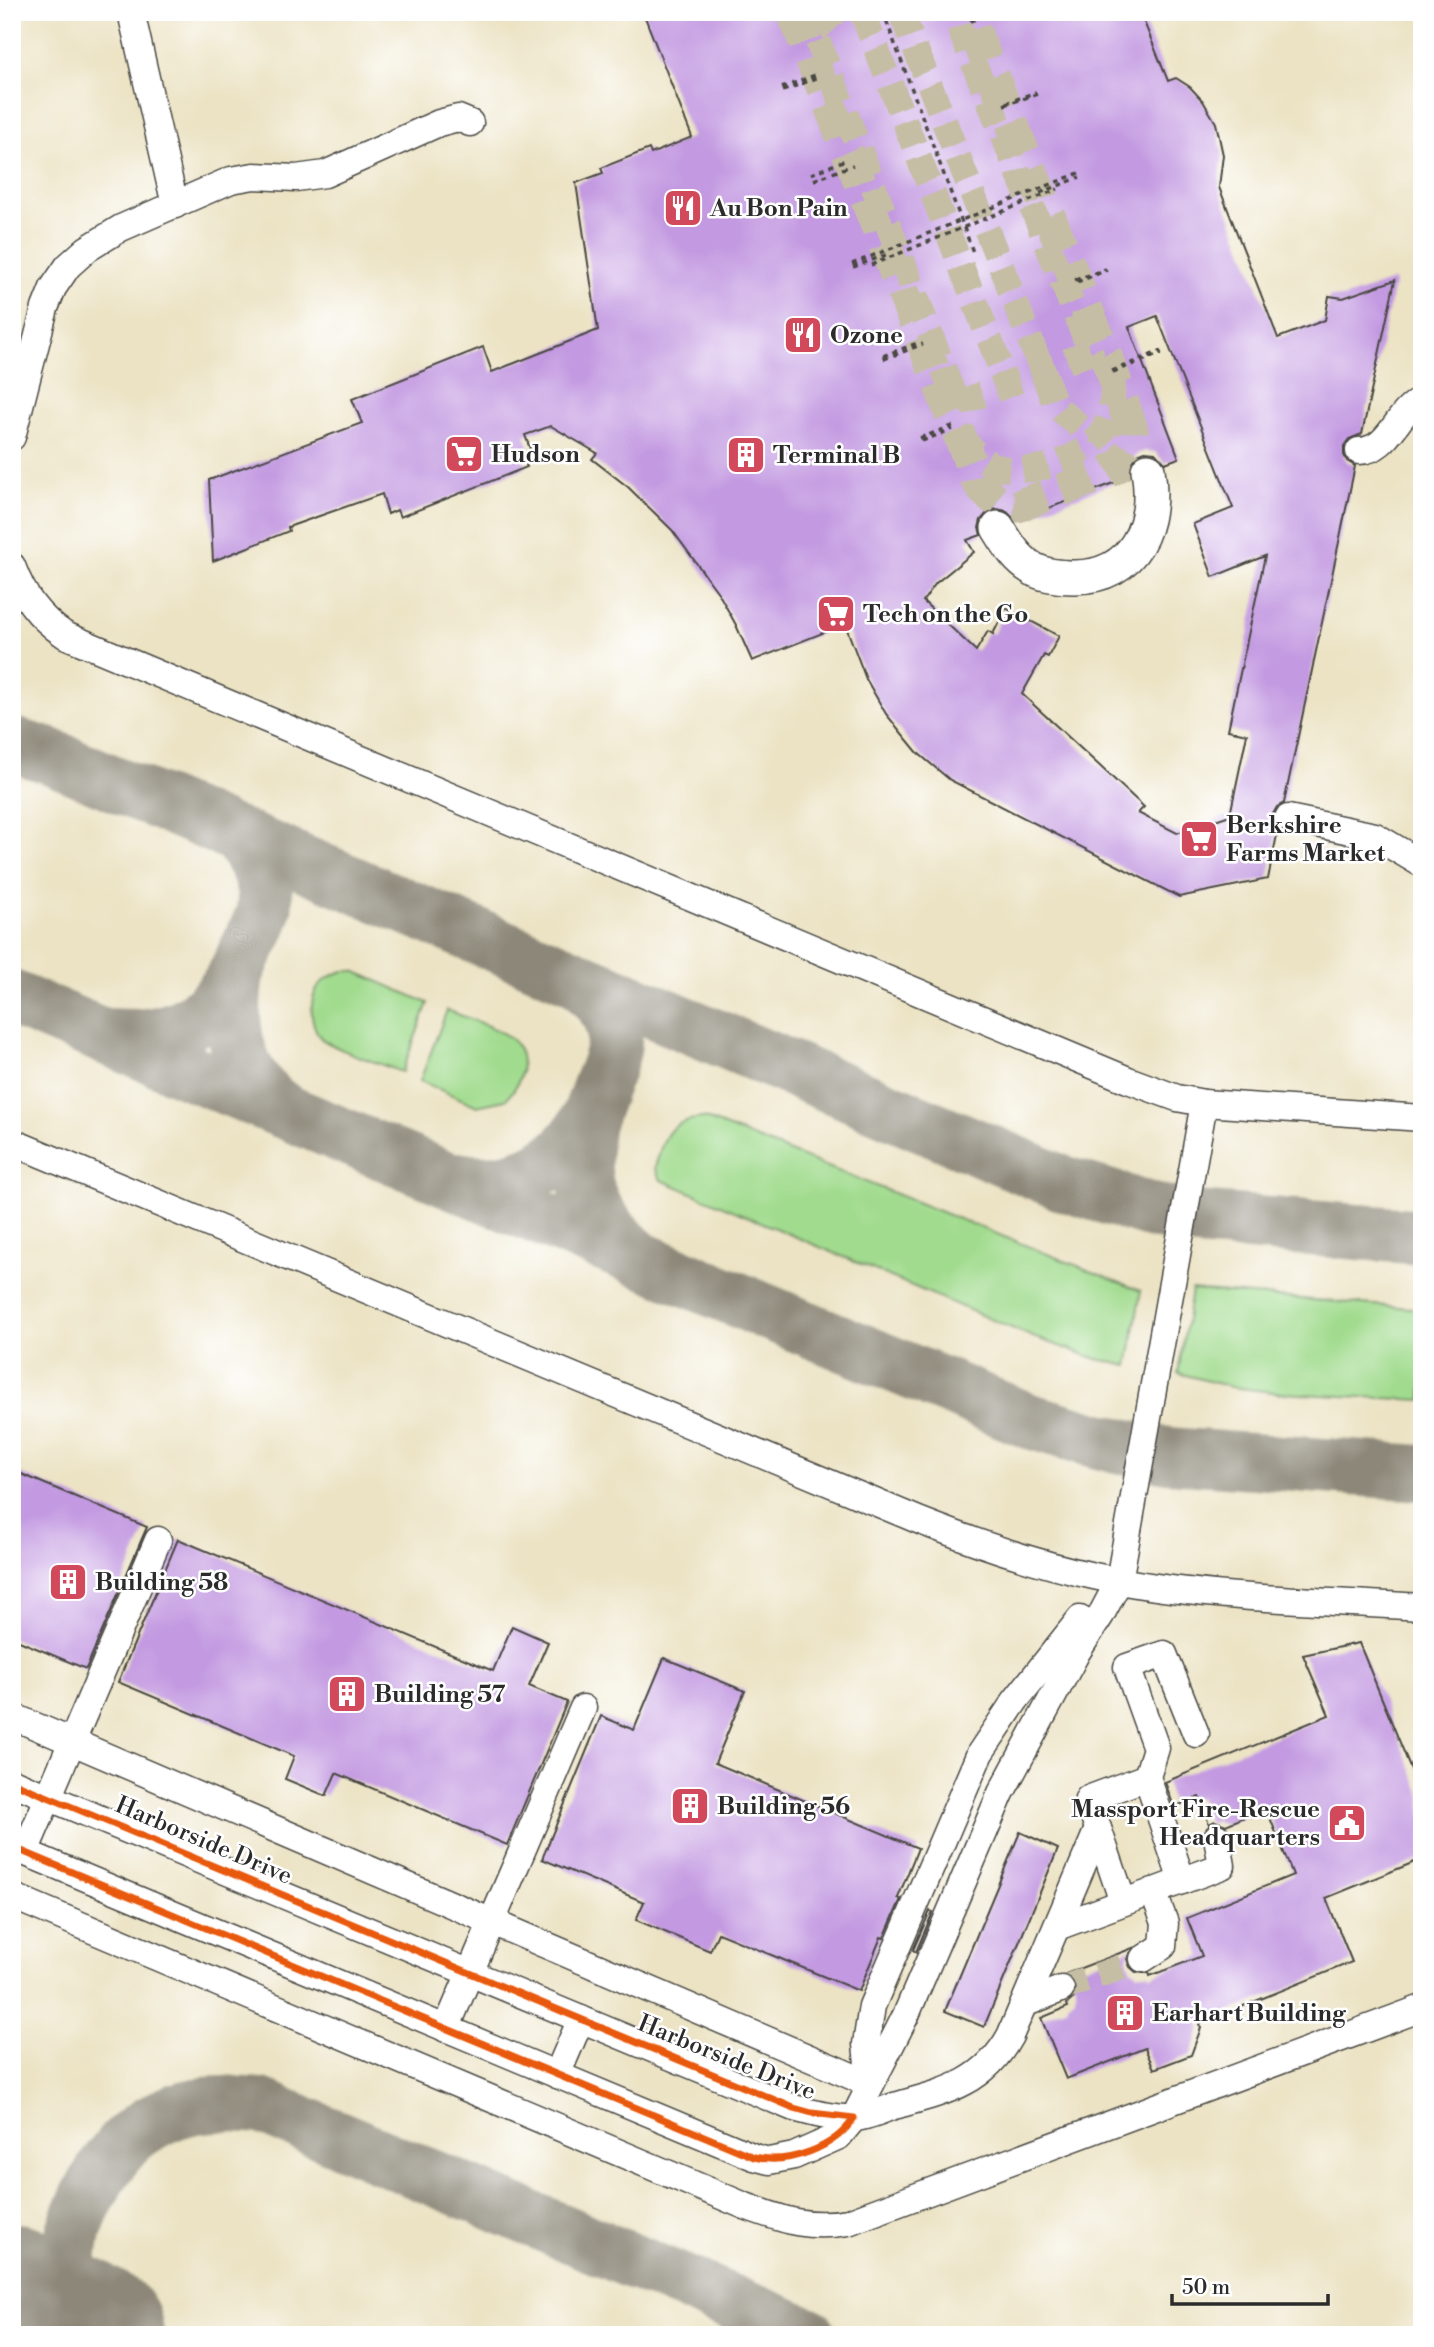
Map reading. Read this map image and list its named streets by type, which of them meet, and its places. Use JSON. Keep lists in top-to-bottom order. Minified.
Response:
{"streets":{"street":["Harborside Drive"]},"places":{"restaurant":["Au Bon Pain","Ozone"],"supermarket":["Hudson","Tech on the Go","Berkshire Farms Market"],"building":["Terminal B","Building 58","Building 57","Building 56","Earhart Building"],"public building":["Massport Fire-Rescue Headquarters"]},"scale_bar":"50 m"}
